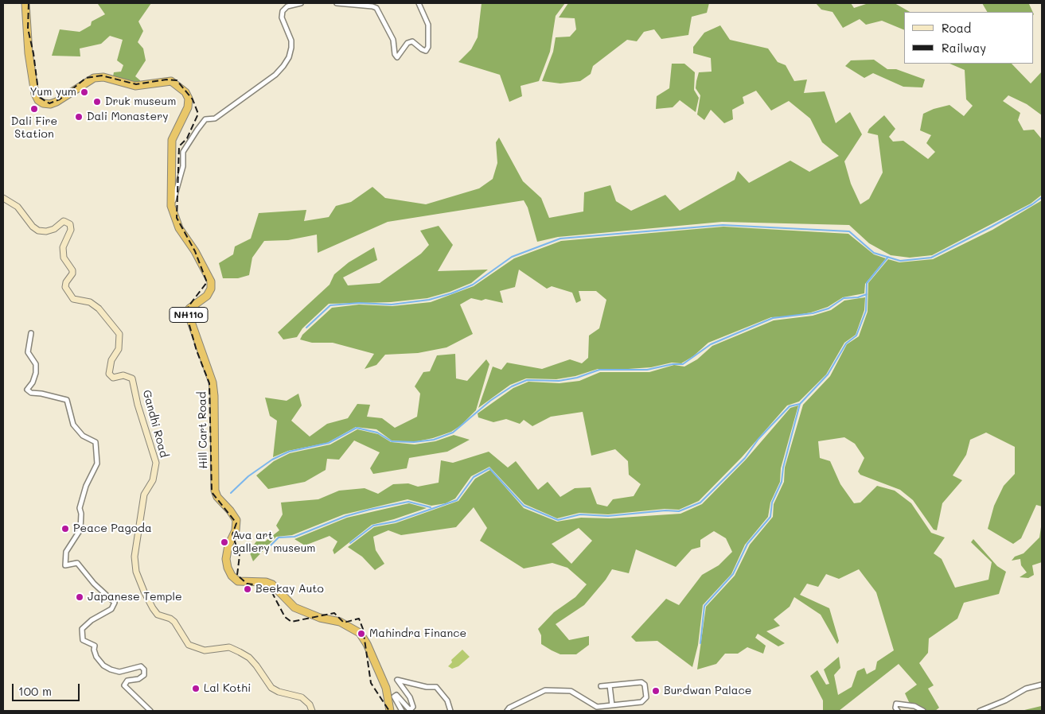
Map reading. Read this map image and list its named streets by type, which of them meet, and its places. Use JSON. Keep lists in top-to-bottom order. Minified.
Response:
{"streets":{"highway":["NH110","Hill Cart Road"],"main road":["Gandhi Road"]},"places":["Yum yum","Druk museum","Dali Fire Station","Dali Monastery","Peace Pagoda","Ava art gallery museum","Beekay Auto","Japanese Temple","Mahindra Finance","Lal Kothi","Burdwan Palace"],"legend":["Road","Railway"],"scale_bar":"100 m"}
